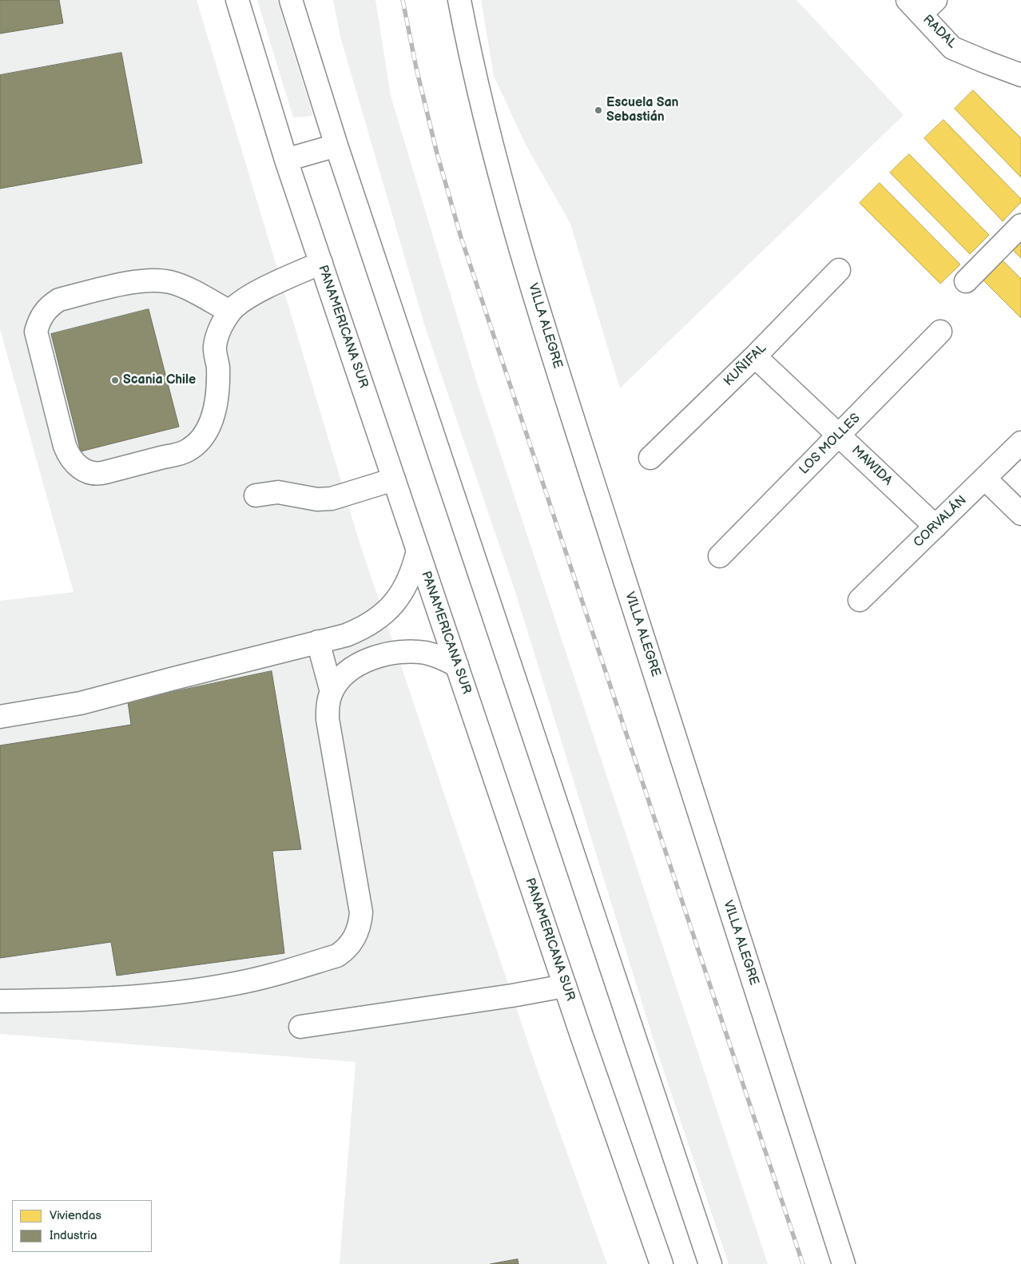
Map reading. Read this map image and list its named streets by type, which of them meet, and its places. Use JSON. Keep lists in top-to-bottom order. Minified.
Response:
{"streets":{"main road":["RADAL","VILLA ALEGRE","PANAMERICANA SUR","KUÑIFAL","LOS MOLLES","MAWIDA","CORVALÁN"]},"crossings":[["KUÑIFAL","MAWIDA"],["LOS MOLLES","MAWIDA"],["MAWIDA","CORVALÁN"]],"places":["Escuela San Sebastián","Scania Chile"],"legend":["Viviendas","Industria"]}
